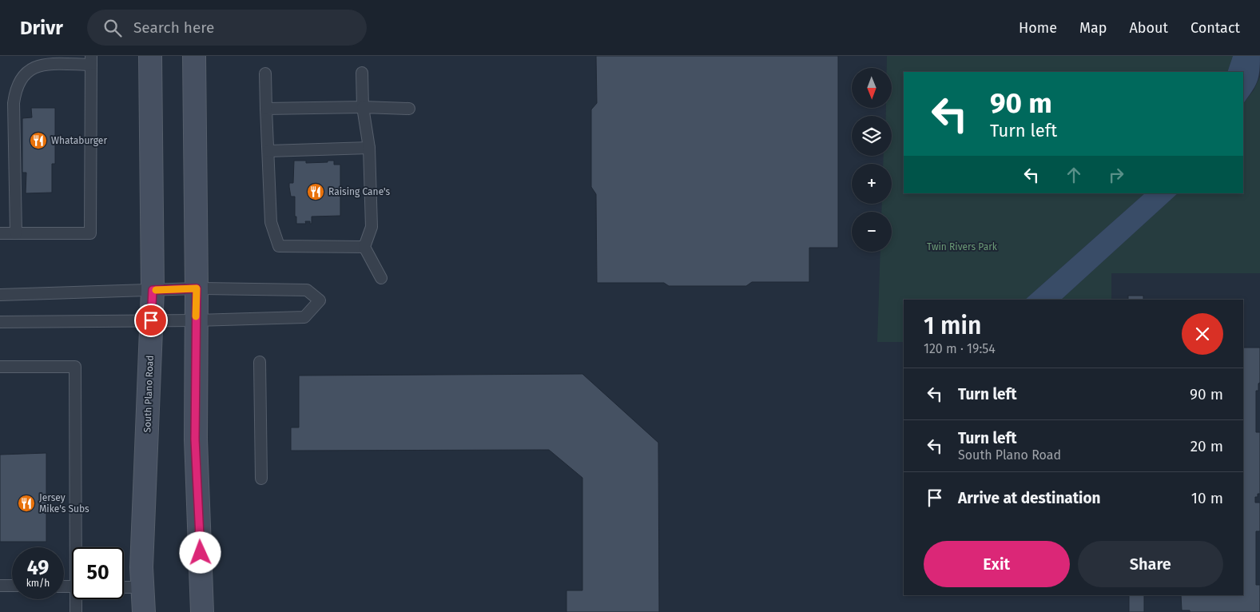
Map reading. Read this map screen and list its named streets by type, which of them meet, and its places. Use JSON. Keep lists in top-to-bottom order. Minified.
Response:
{"streets":{"main road":["South Plano Road"]},"parks":["Twin Rivers Park"],"places":{"restaurant":["Whataburger","Raising Cane's","Jersey Mike's Subs"]},"north":"bottom","page":{"header":"Drivr","search":"Search here","nav":["Home","Map","About","Contact"],"map_buttons":["+","−"],"turn":["90 m","Turn left"],"heading":["1 min","120 m · 19:54"],"list":[{"name":"Turn left","value":"90 m"},{"name":"Turn left","note":"South Plano Road","value":"20 m"},{"name":"Arrive at destination","value":"10 m"}],"buttons":["Exit","Share"],"speed":"49 km/h","limit":"50"}}
